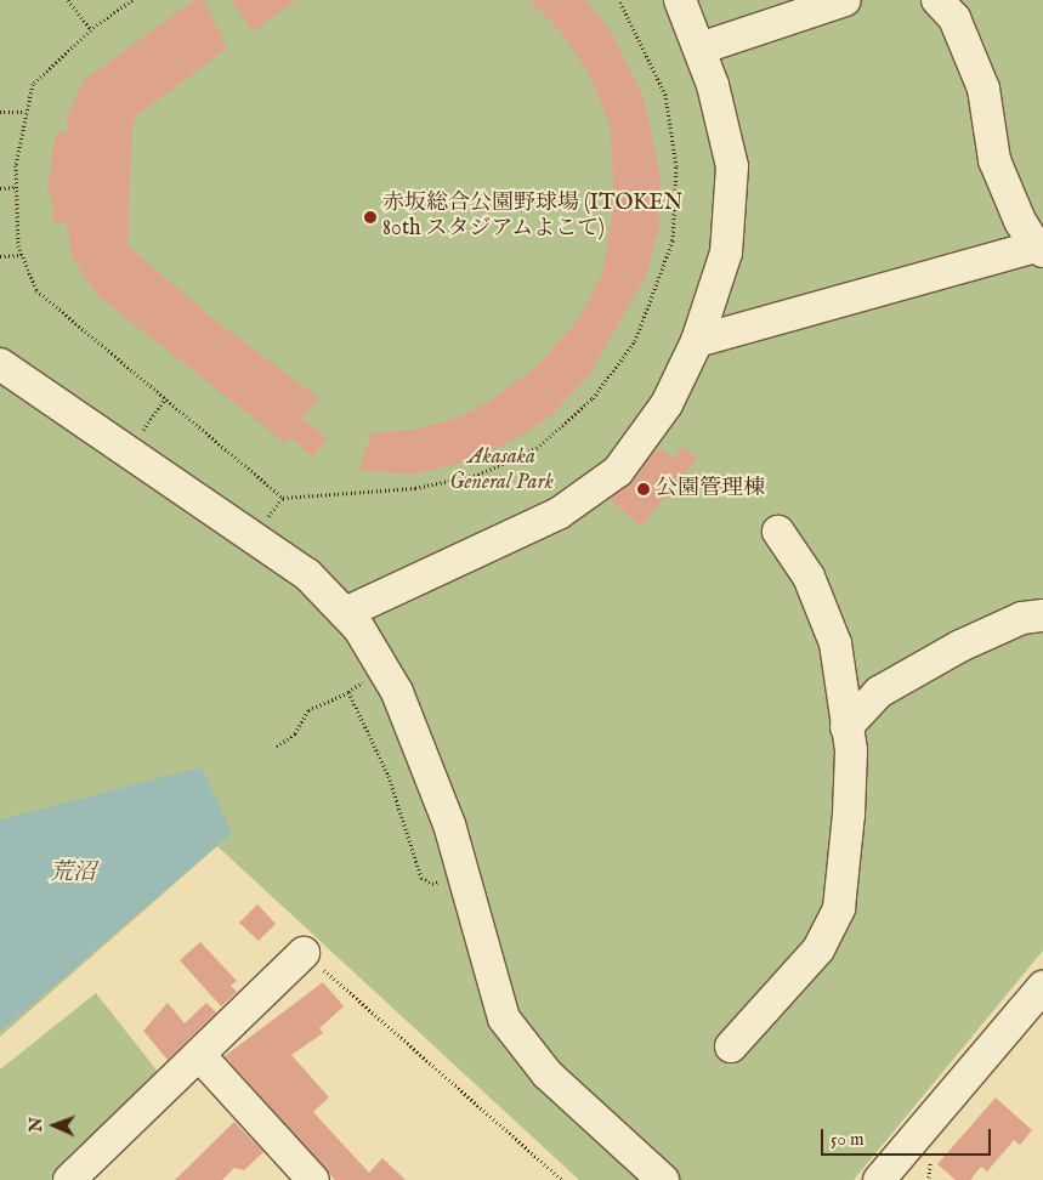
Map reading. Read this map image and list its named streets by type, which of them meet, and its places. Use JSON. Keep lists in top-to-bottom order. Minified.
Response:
{"water":["荒沼"],"parks":["Akasaka General Park"],"places":["赤坂総合公園野球場 (ITOKEN 80th スタジアムよこて)","公園管理棟"],"scale_bar":"50 m","north":"left"}
